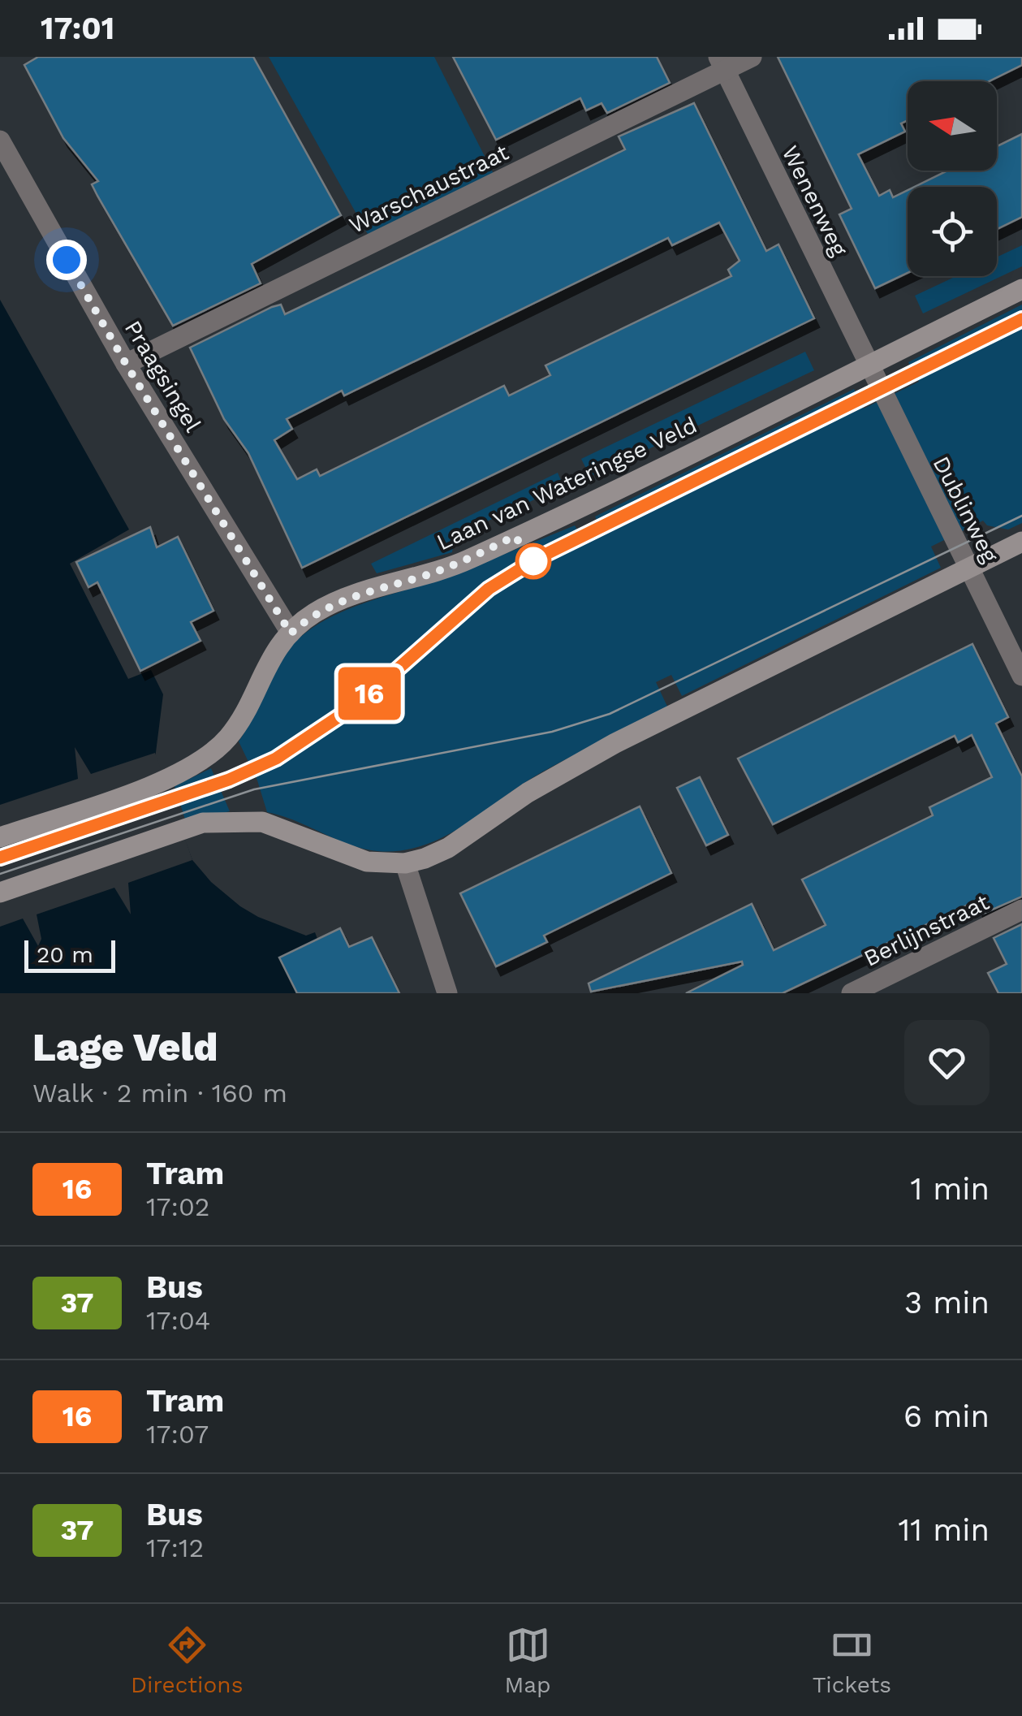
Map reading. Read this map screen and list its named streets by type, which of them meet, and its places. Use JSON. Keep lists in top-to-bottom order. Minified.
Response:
{"streets":{"street":["Warschaustraat","Wenenweg","Praagsingel","Laan van Wateringse Veld","Dublinweg","Berlijnstraat"]},"crossings":[["Warschaustraat","Wenenweg"],["Warschaustraat","Praagsingel"],["Wenenweg","Laan van Wateringse Veld"],["Wenenweg","Dublinweg"],["Praagsingel","Laan van Wateringse Veld"],["Laan van Wateringse Veld","Dublinweg"]],"lines":["tram line 16"],"scale_bar":"20 m","north":"left","page":{"status":"17:01","on_map":"16","scale":"20 m","heading":["Lage Veld","Walk · 2 min · 160 m"],"list":[{"mark":"16","name":"Tram","note":"17:02","value":"1 min"},{"mark":"37","name":"Bus","note":"17:04","value":"3 min"},{"mark":"16","name":"Tram","note":"17:07","value":"6 min"},{"mark":"37","name":"Bus","note":"17:12","value":"11 min"}],"tabs":["Directions","Map","Tickets"]}}
